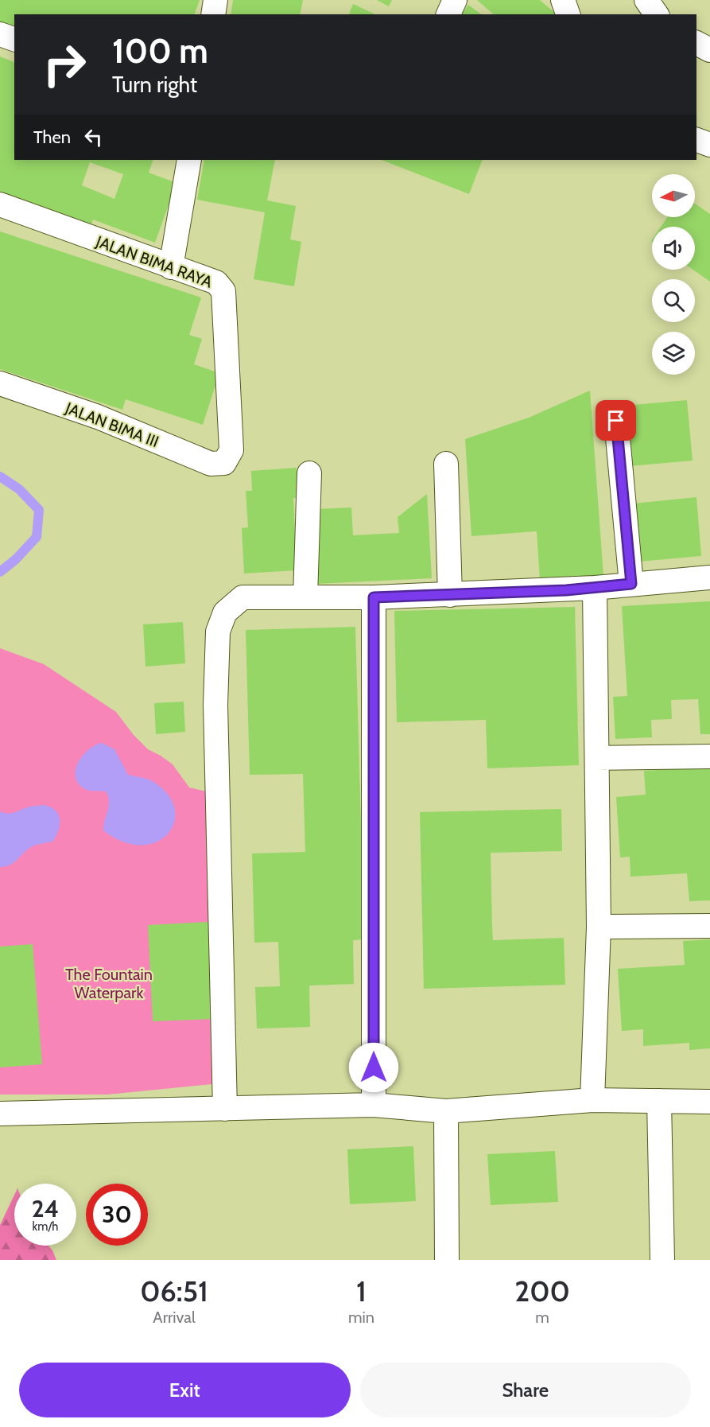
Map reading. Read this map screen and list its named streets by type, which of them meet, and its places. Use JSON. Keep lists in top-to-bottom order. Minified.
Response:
{"streets":{"street":["JALAN BIMA RAYA","JALAN BIMA III"]},"crossings":[["JALAN BIMA RAYA","JALAN BIMA III"]],"parks":["The Fountain Waterpark"],"north":"left","page":{"turn":["100 m","Turn right"],"then":"Then","speed":"24 km/h","limit":"30","eta":["06:51","Arrival","1","min","200","m"],"buttons":["Exit","Share"]}}
